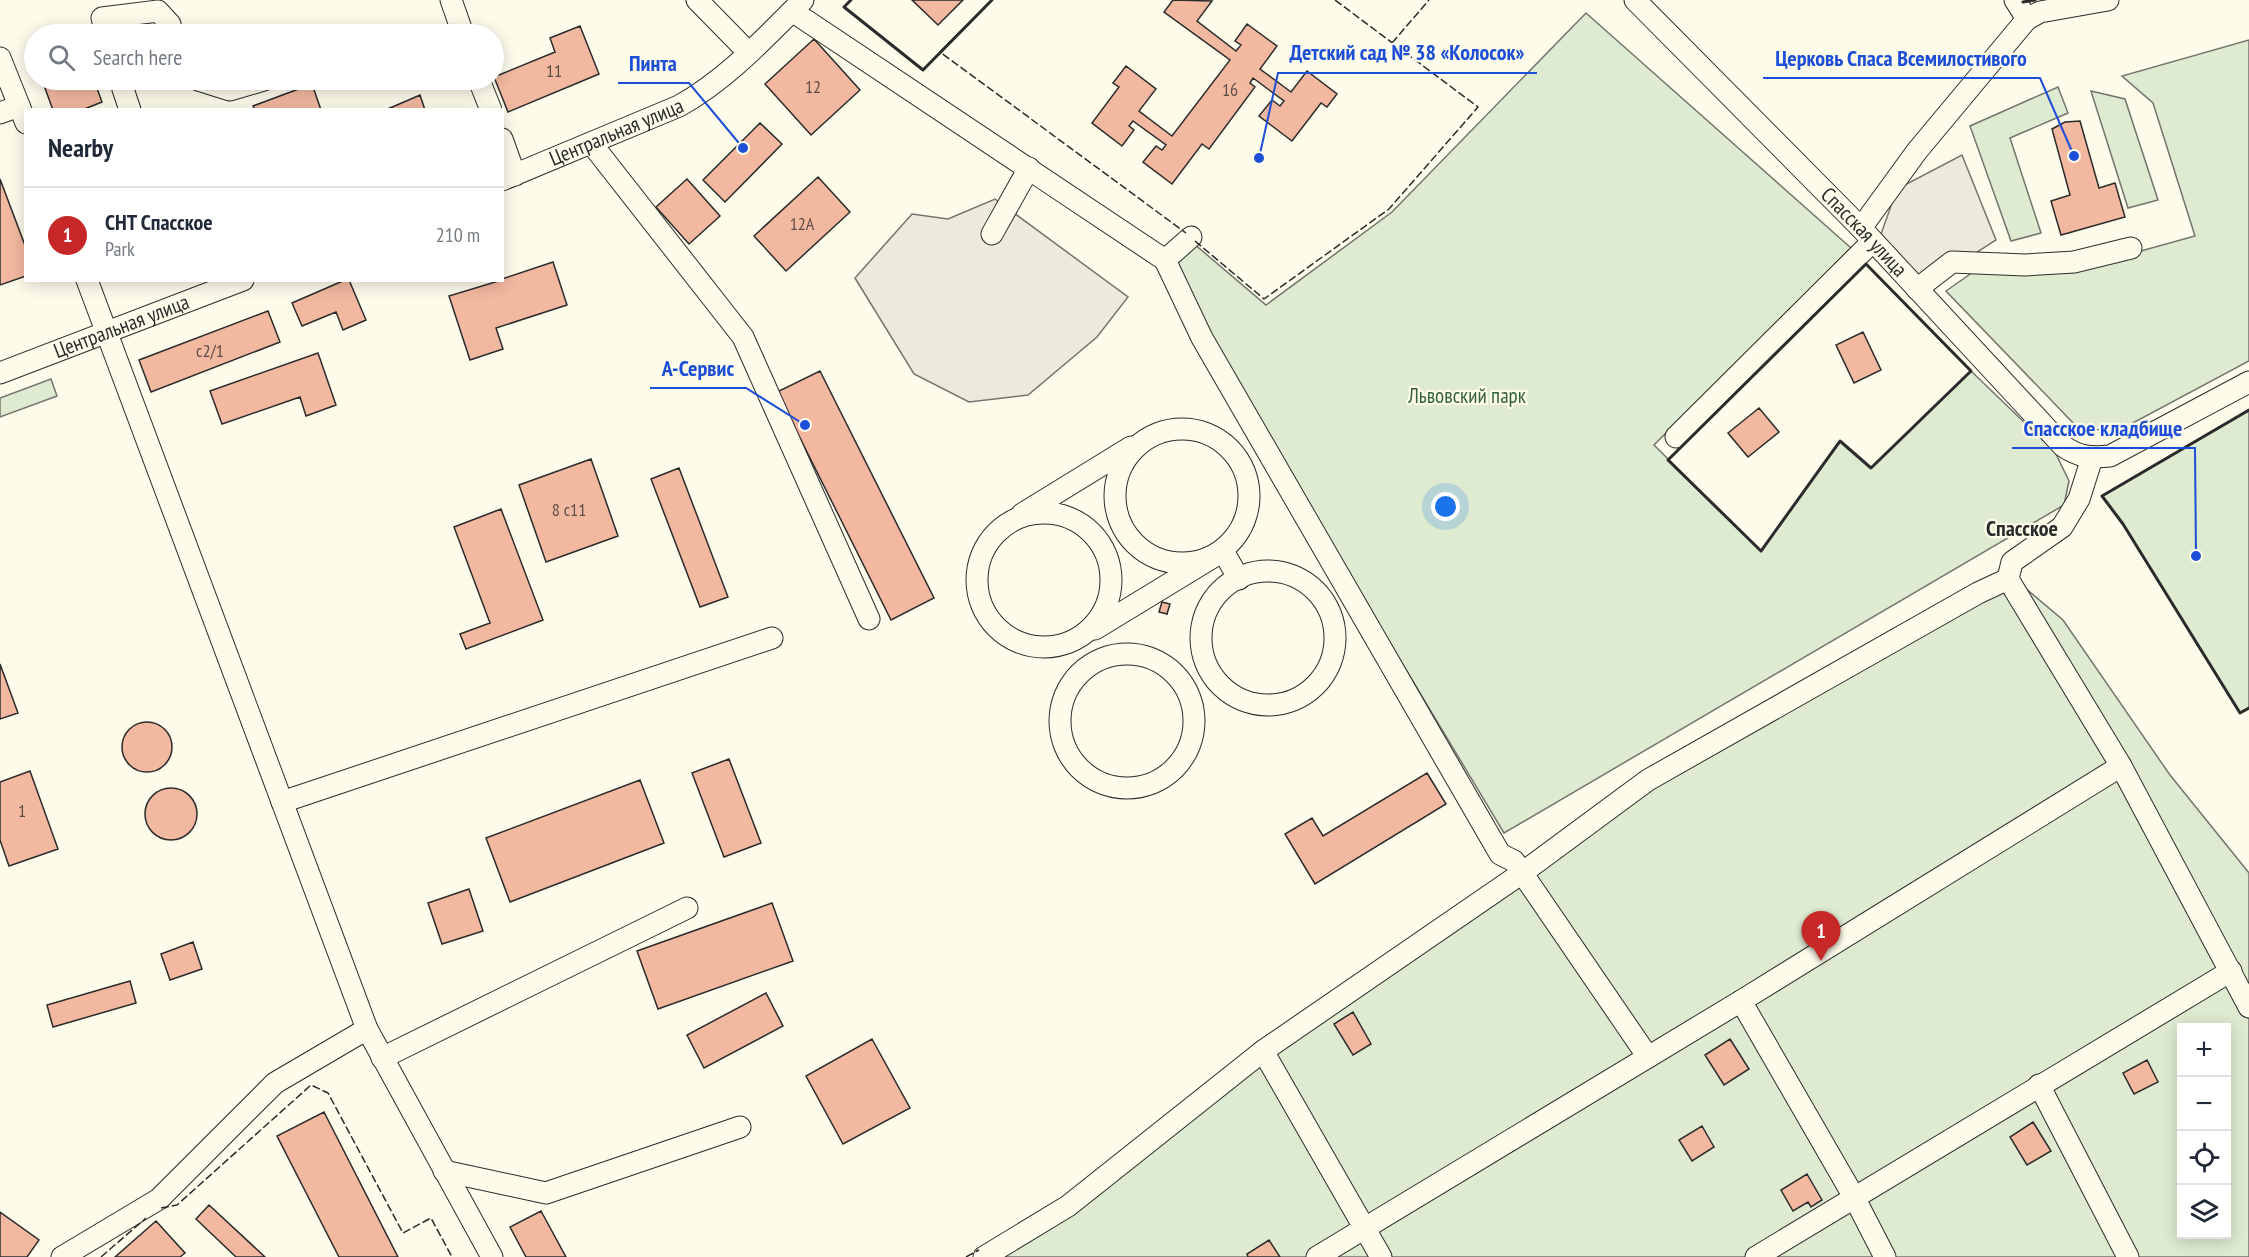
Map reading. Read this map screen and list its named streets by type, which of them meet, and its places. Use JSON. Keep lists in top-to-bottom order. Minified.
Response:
{"streets":{"street":["Центральная улица","Спасская улица"]},"districts":["Спасское"],"parks":["Львовский парк"],"places":["Пинта","Церковь Спаса Всемилостивого","Детский сад № 38 «Колосок»","A-Сервис","Спасское кладбище"],"house_numbers":["11","12","16","12А","с2/1","8 с11","1"],"page":{"search":"Search here","heading":"Nearby","list":[{"mark":"1","name":"СНТ Спасское","note":"Park","value":"210 m"}],"pins":"1","map_buttons":["+","−"]}}
